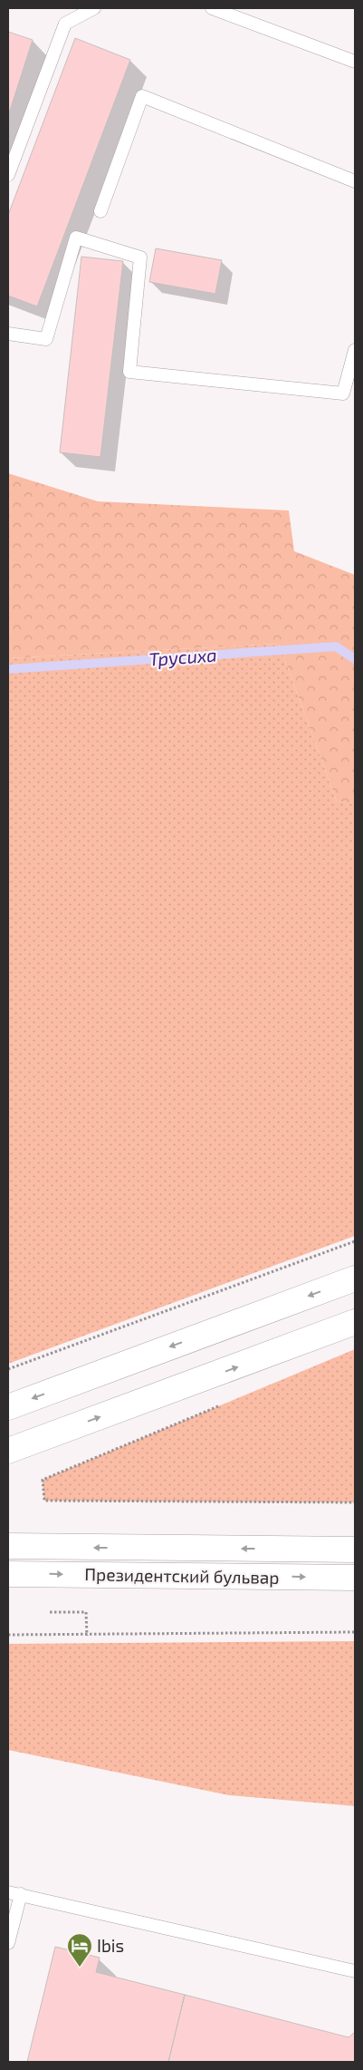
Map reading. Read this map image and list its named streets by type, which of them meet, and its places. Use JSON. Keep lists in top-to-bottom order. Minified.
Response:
{"streets":{"main road":["Президентский бульвар"]},"water":["Трусиха"],"places":{"hotel":["Ibis"]}}
